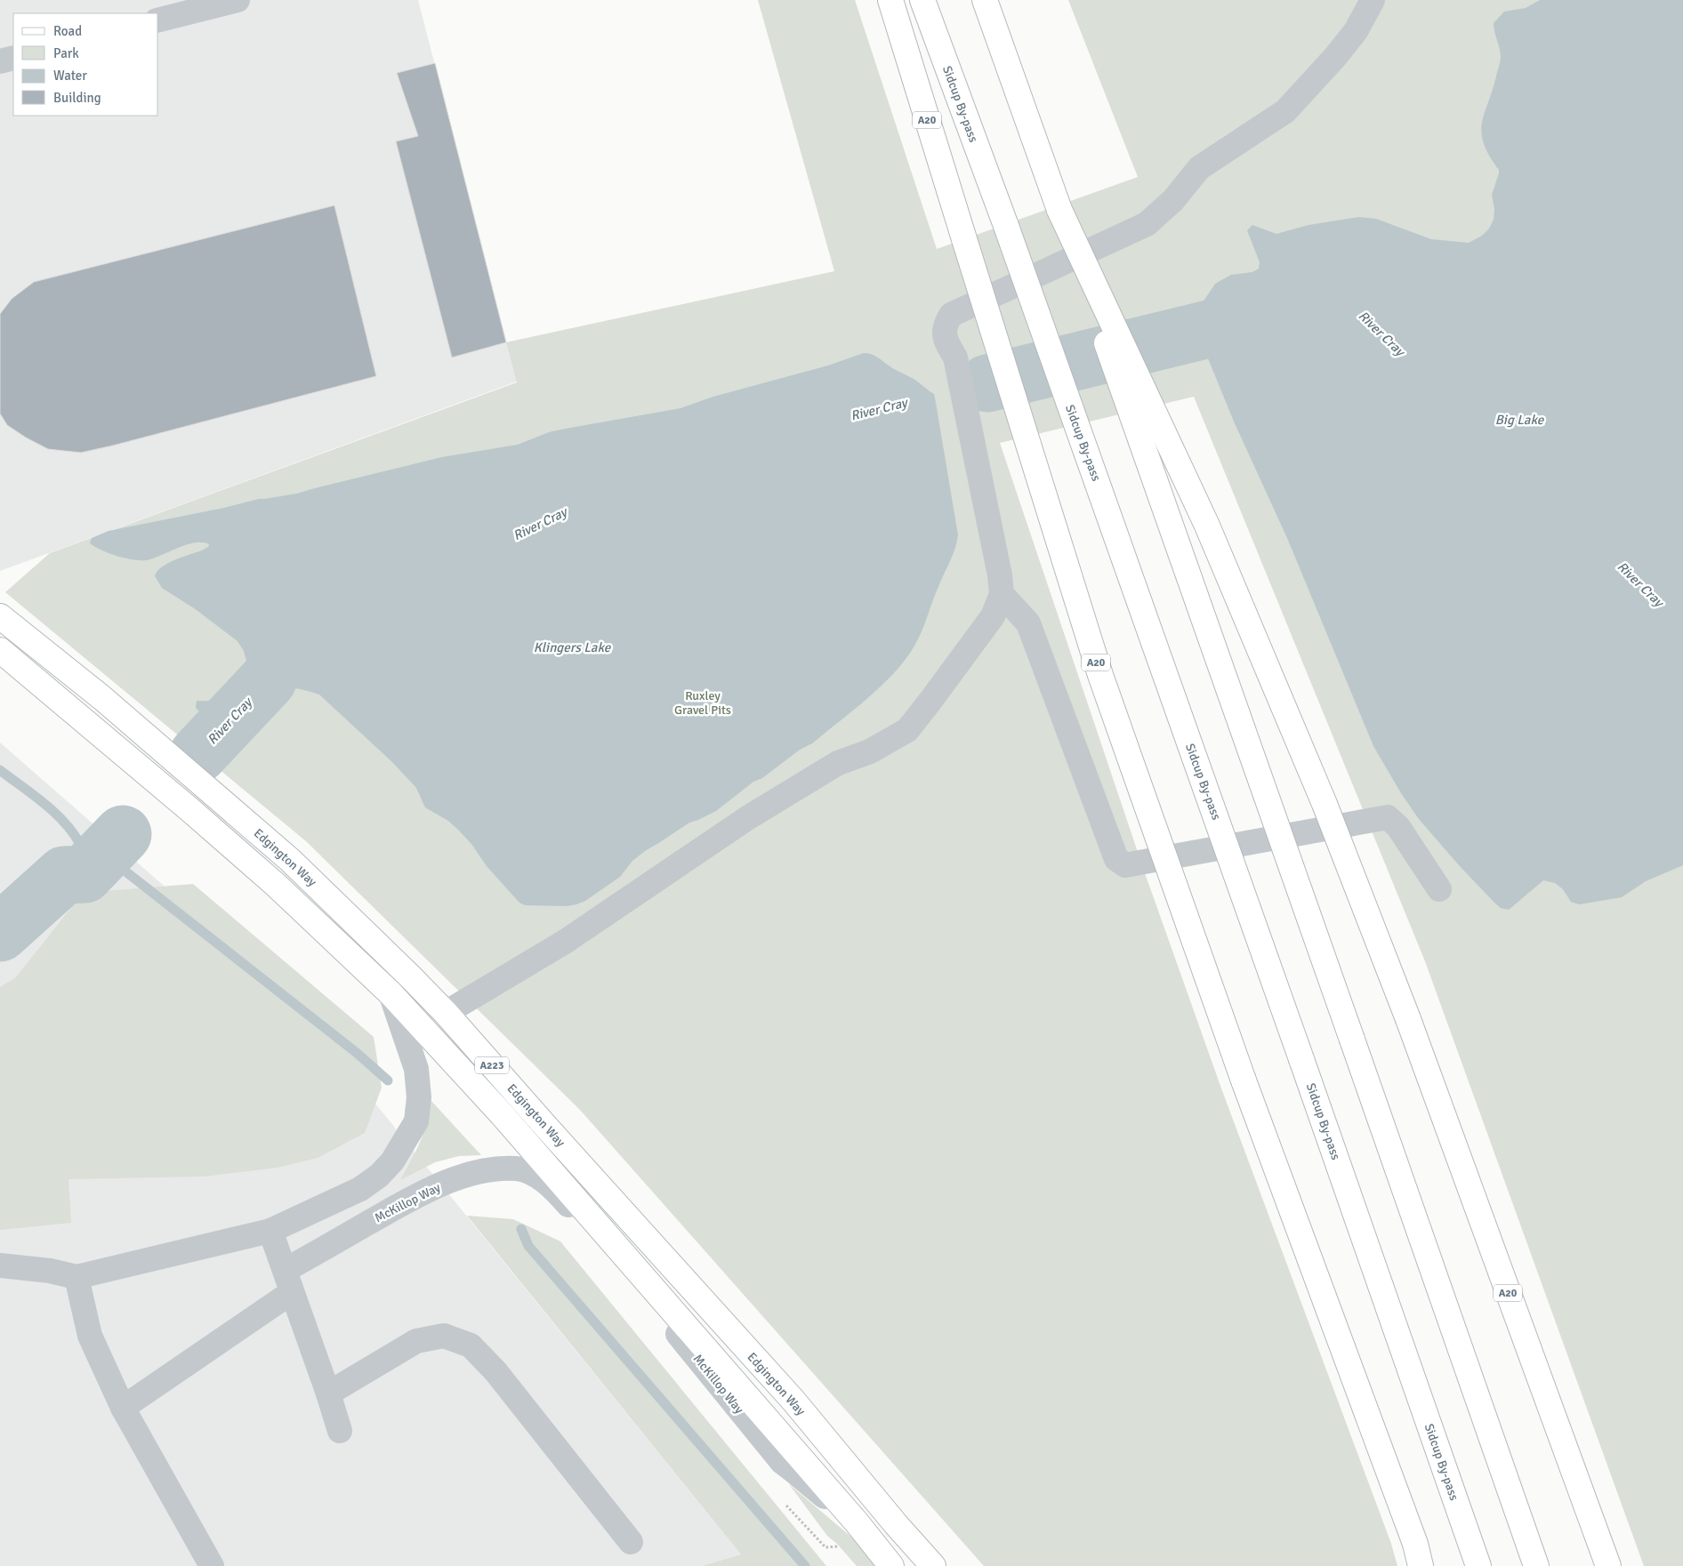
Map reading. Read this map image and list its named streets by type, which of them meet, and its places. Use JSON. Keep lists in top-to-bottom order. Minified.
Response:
{"streets":{"main road":["Sidcup By-pass","A20","Edgington Way","A223"],"street":["McKillop Way"]},"crossings":[["Edgington Way","McKillop Way"]],"water":["River Cray","Big Lake","Klingers Lake"],"parks":["Ruxley Gravel Pits"],"legend":["Road","Park","Water","Building"]}
